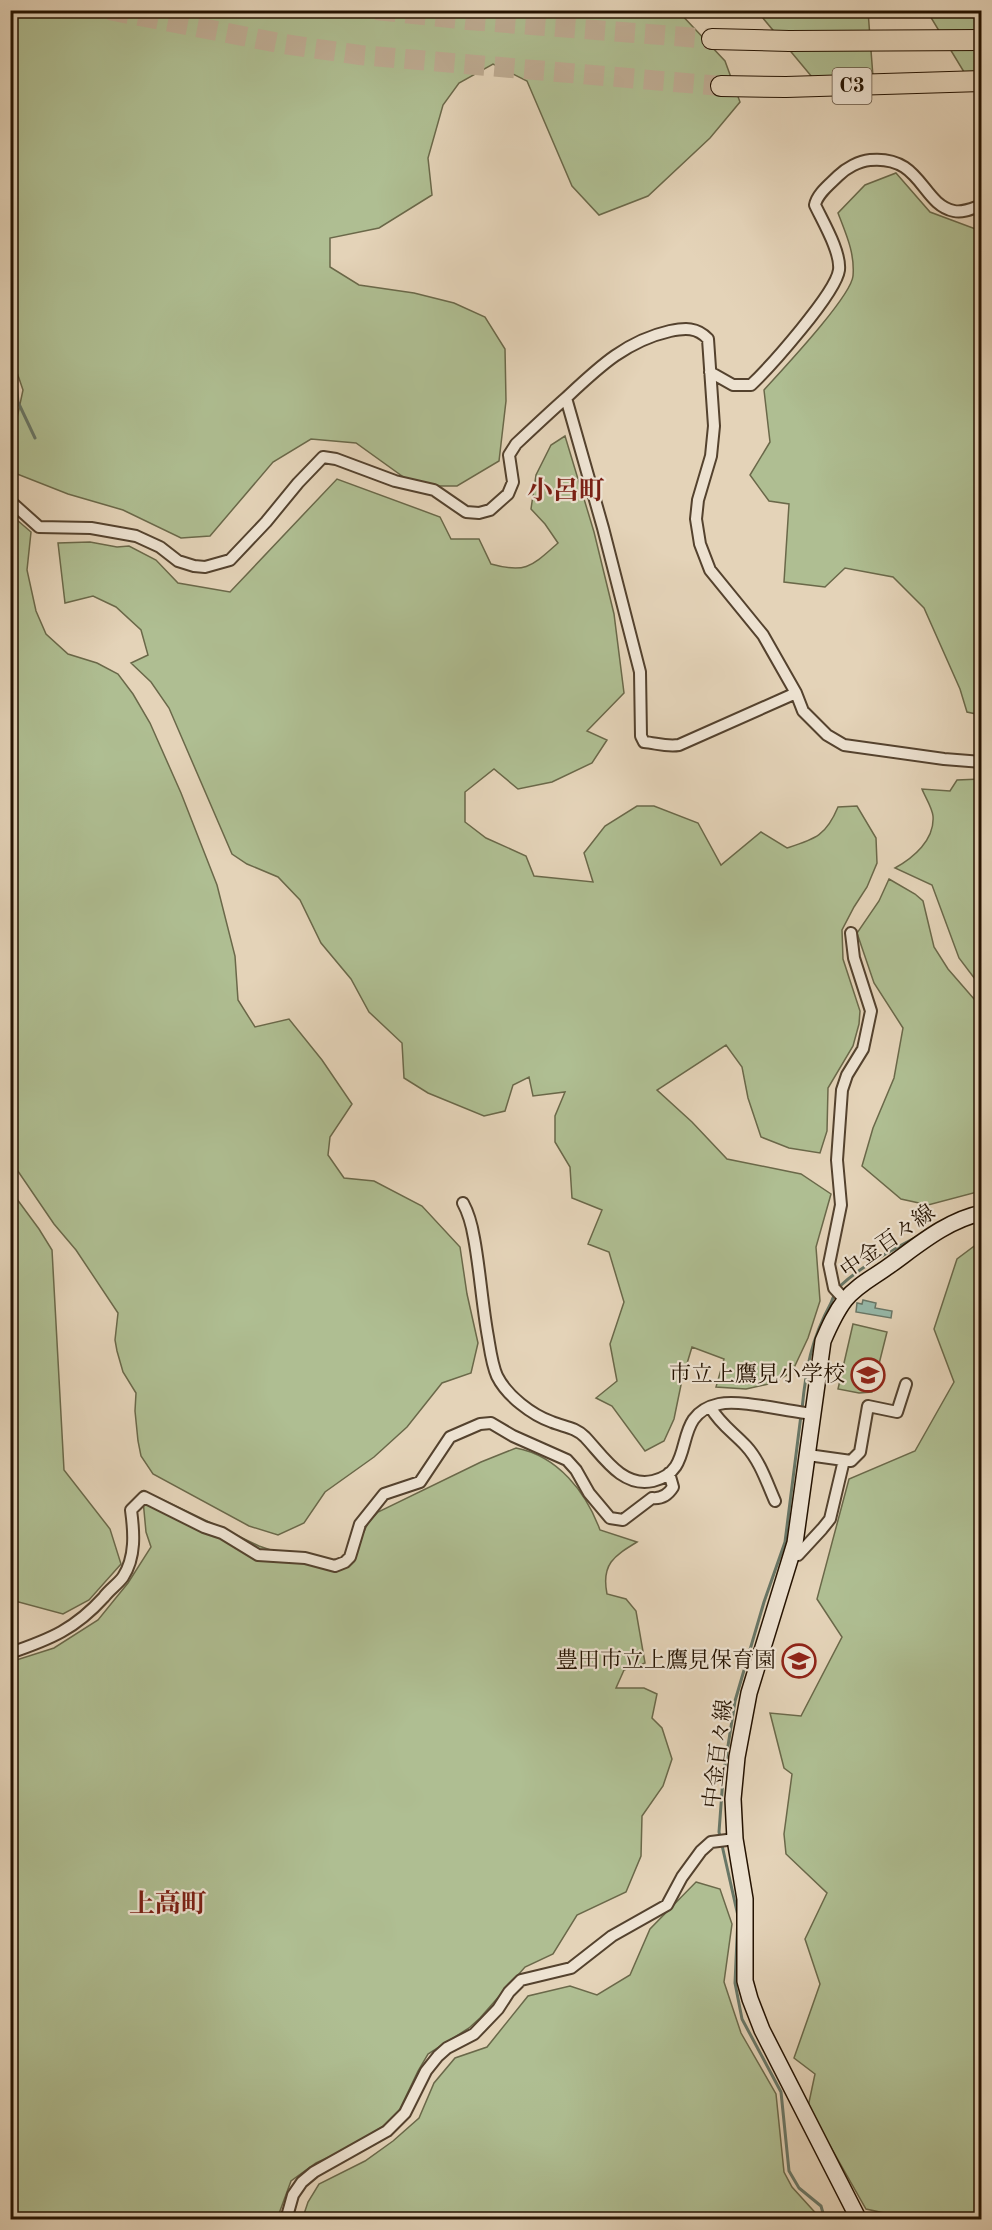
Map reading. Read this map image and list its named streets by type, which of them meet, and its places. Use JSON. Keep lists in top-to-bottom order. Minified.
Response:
{"streets":{"highway":["C3"],"main road":["中金百々線"]},"districts":["小呂町","上高町"],"places":{"school or university":["市立上鷹見小学校","豊田市立上鷹見保育園"]}}
